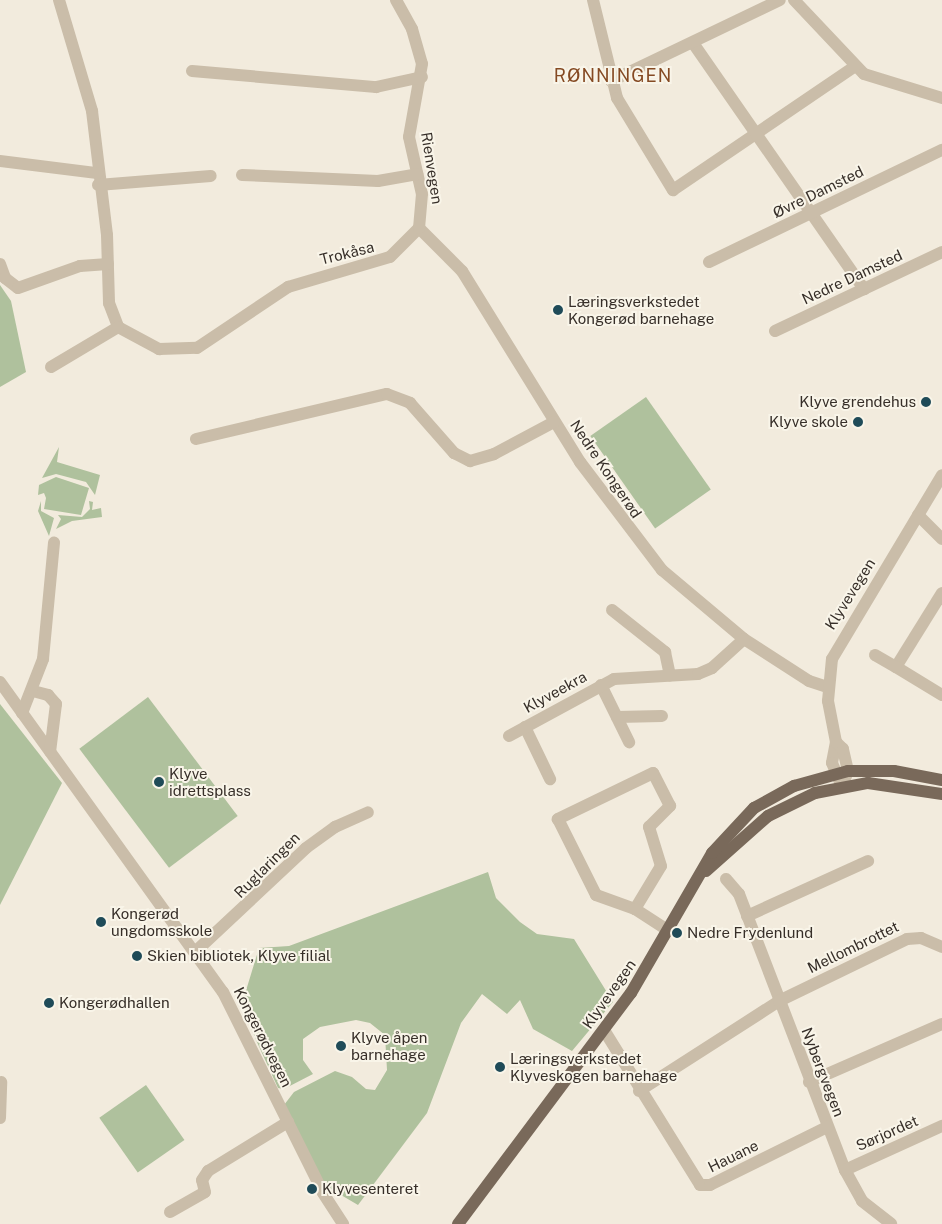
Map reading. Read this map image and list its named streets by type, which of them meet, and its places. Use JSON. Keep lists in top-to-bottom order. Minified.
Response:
{"streets":{"main road":["Klyvevegen"],"street":["Rienvegen","Øvre Damsted","Trokåsa","Nedre Damsted","Nedre Kongerød","Klyveekra","Ruglaringen","Mellombrottet","Kongerødvegen","Nybergvegen","Sørjordet","Hauane"]},"crossings":[["Rienvegen","Trokåsa"],["Nedre Kongerød","Klyvevegen"],["Nedre Kongerød","Klyveekra"],["Klyvevegen","Hauane"],["Ruglaringen","Kongerødvegen"],["Mellombrottet","Nybergvegen"],["Nybergvegen","Sørjordet"],["Nybergvegen","Hauane"]],"districts":["RØNNINGEN"],"places":["Læringsverkstedet Kongerød barnehage","Klyve grendehus","Klyve skole","Klyve idrettsplass","Kongerød ungdomsskole","Nedre Frydenlund","Skien bibliotek, Klyve filial","Kongerødhallen","Klyve åpen barnehage","Læringsverkstedet Klyveskogen barnehage","Klyvesenteret"]}
